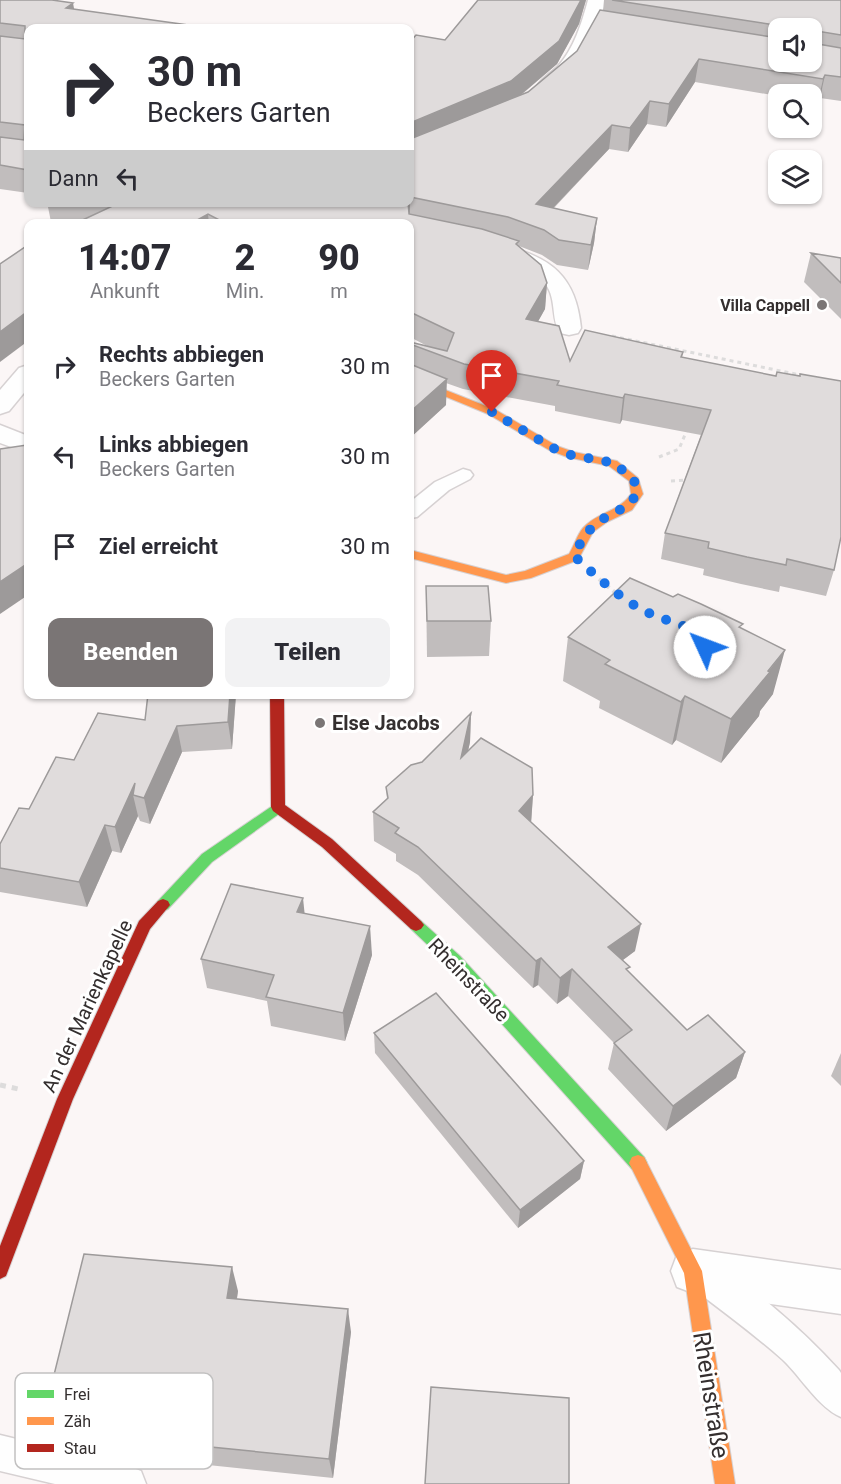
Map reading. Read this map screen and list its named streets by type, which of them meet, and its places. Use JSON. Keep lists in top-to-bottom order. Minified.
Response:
{"streets":{"street":["Rheinstraße","An der Marienkapelle"]},"crossings":[["Rheinstraße","An der Marienkapelle"]],"places":["Villa Cappell","Else Jacobs"],"legend":["Frei","Zäh","Stau"],"page":{"turn":["30 m","Beckers Garten"],"then":"Dann","eta":["14:07","Ankunft","2","Min.","90","m"],"list":[{"name":"Rechts abbiegen","note":"Beckers Garten","value":"30 m"},{"name":"Links abbiegen","note":"Beckers Garten","value":"30 m"},{"name":"Ziel erreicht","value":"30 m"}],"buttons":["Beenden","Teilen"]}}
